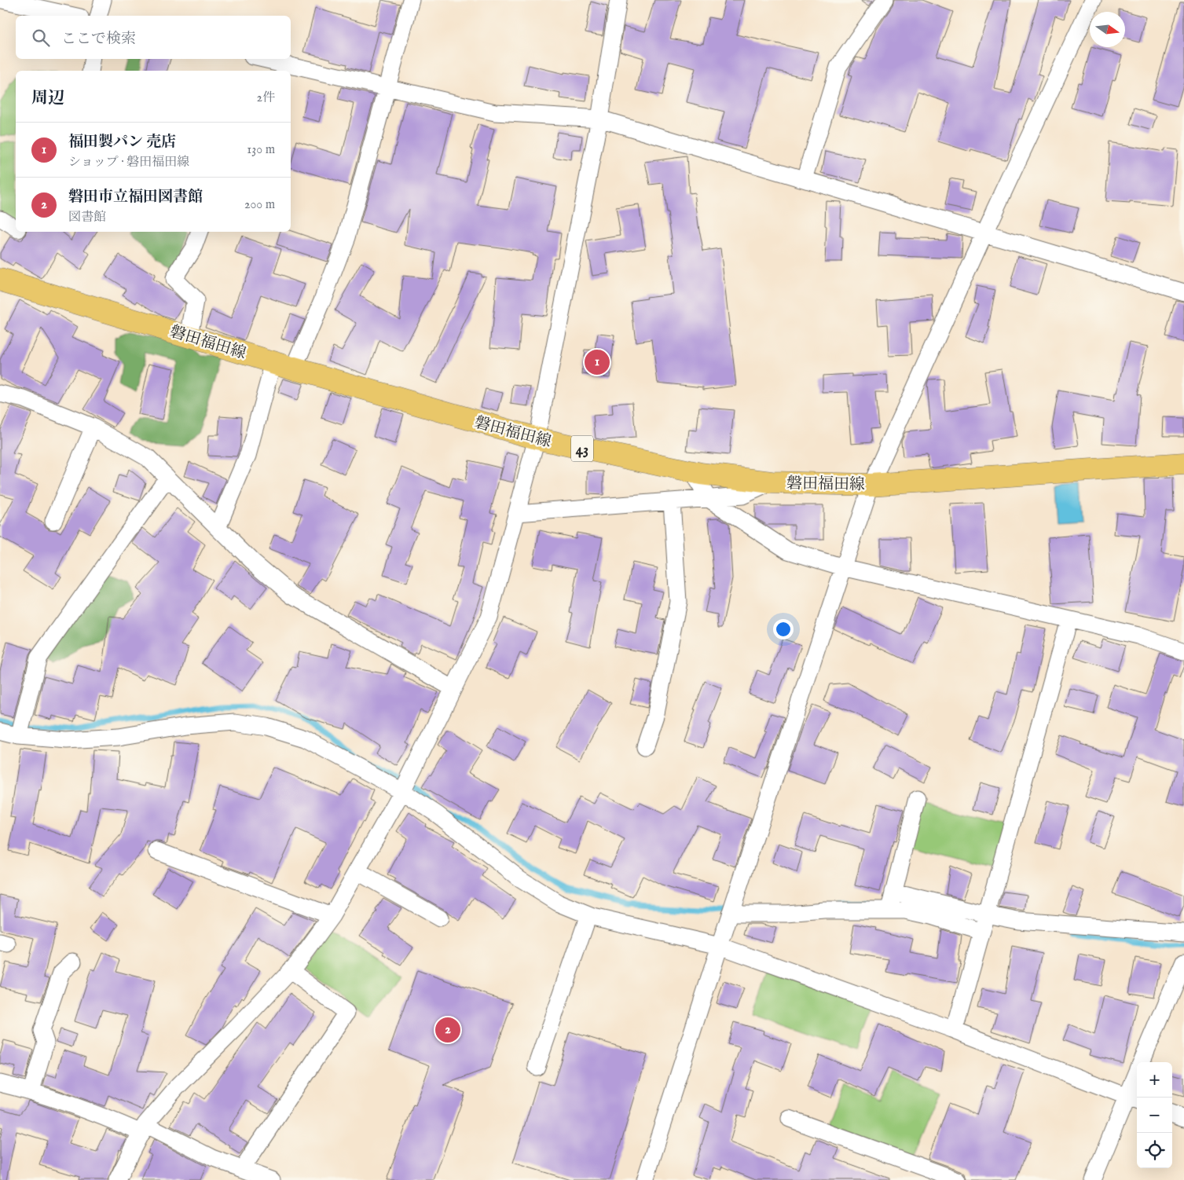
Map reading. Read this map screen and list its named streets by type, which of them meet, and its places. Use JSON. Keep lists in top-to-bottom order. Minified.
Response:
{"streets":{"main road":["磐田福田線","43"]},"north":"right","page":{"search":"ここで検索","heading":["周辺","2件"],"list":[{"mark":"1","name":"福田製パン 売店","note":"ショップ · 磐田福田線","value":"130 m"},{"mark":"2","name":"磐田市立福田図書館","note":"図書館","value":"200 m"}],"pins":["1","2"],"map_buttons":["+","−"]}}
